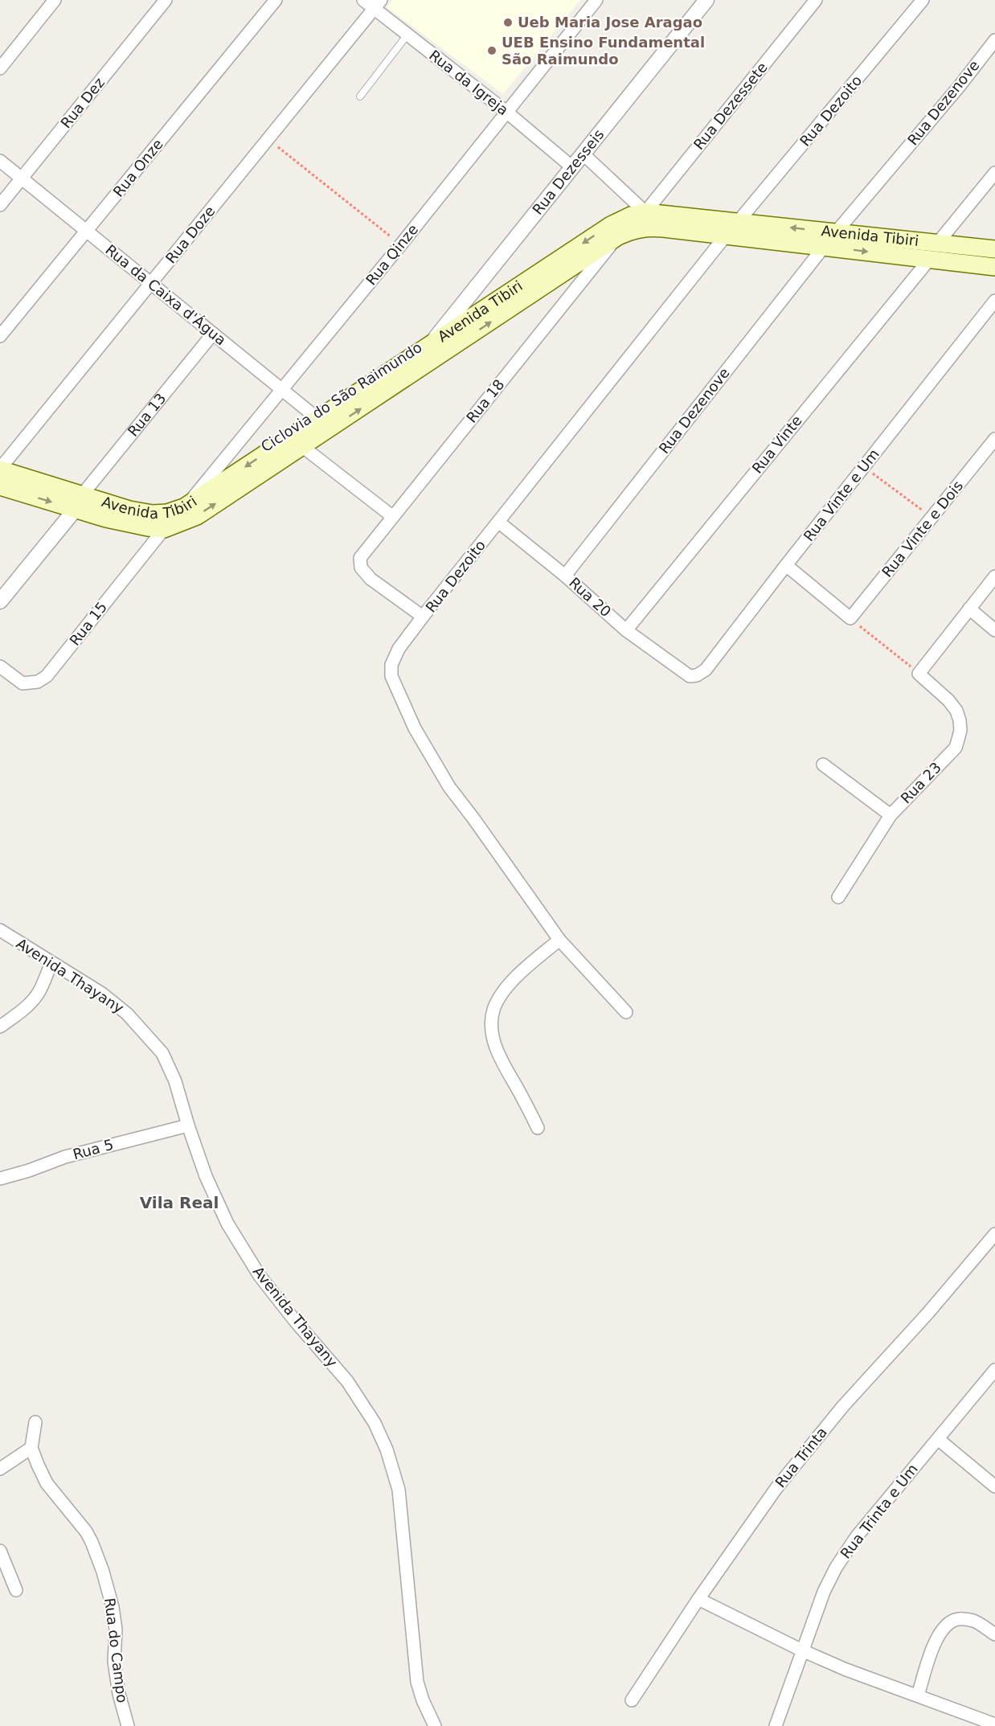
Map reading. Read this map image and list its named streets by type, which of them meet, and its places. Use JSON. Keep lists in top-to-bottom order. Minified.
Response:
{"streets":{"main road":["Avenida Tibiri"],"street":["Rua da Igreja","Rua Dez","Rua Dezenove","Rua Dezessete","Rua Dezoito","Rua Onze","Rua Dezesseis","Rua Doze","Rua Qinze","Rua da Caixa d'Água","Rua 18","Rua 13","Rua Vinte","Rua Vinte e Um","Rua Vinte e Dois","Rua 20","Rua 15","Rua 23","Avenida Thayany","Rua 5","Rua Trinta","Rua Trinta e Um","Rua do Campo"]},"crossings":[["Rua da Igreja","Rua Dezesseis"],["Rua da Igreja","Rua Doze"],["Rua da Igreja","Rua Qinze"],["Rua Dez","Rua da Caixa d'Água"],["Rua Dezenove","Avenida Tibiri"],["Rua Dezenove","Rua 20"],["Rua Dezessete","Avenida Tibiri"],["Rua Dezoito","Avenida Tibiri"],["Rua Dezoito","Rua 18"],["Rua Dezoito","Rua 20"],["Rua Onze","Rua da Caixa d'Água"],["Rua Dezesseis","Avenida Tibiri"],["Rua Doze","Avenida Tibiri"],["Rua Doze","Rua da Caixa d'Água"],["Avenida Tibiri","Rua Qinze"],["Avenida Tibiri","Rua da Caixa d'Água"],["Avenida Tibiri","Rua 18"],["Avenida Tibiri","Rua 13"],["Avenida Tibiri","Rua Vinte"],["Avenida Tibiri","Rua 15"],["Rua Qinze","Rua da Caixa d'Água"],["Rua da Caixa d'Água","Rua 13"],["Rua Vinte","Rua 20"],["Rua Vinte e Um","Rua 20"],["Avenida Thayany","Rua 5"]],"districts":["Vila Real"],"places":["Ueb Maria Jose Aragao","UEB Ensino Fundamental São Raimundo"]}
